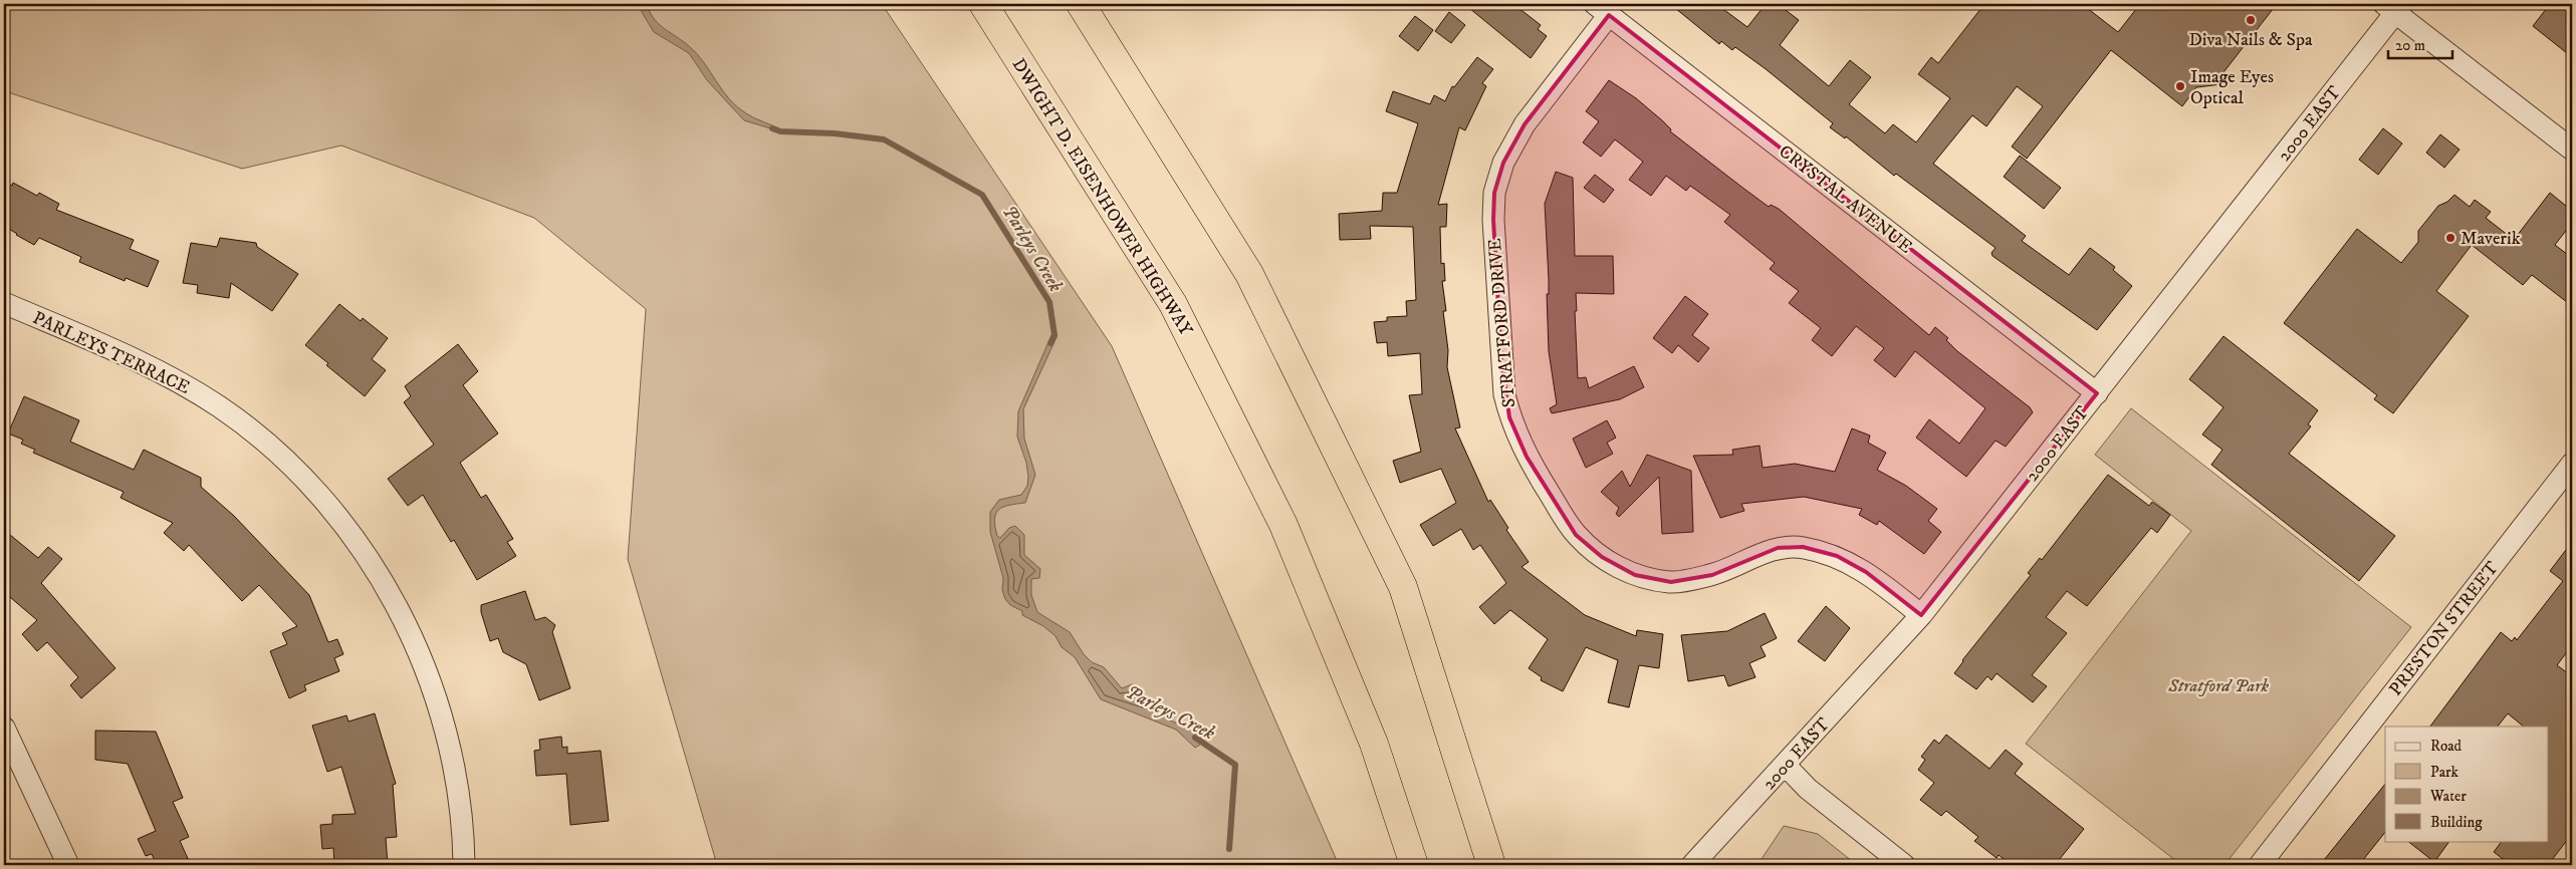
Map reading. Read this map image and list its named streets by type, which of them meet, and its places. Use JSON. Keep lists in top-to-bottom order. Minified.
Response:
{"streets":{"highway":["DWIGHT D. EISENHOWER HIGHWAY"],"street":["2000 EAST","CRYSTAL AVENUE","STRATFORD DRIVE","PARLEYS TERRACE","PRESTON STREET"]},"crossings":[["2000 EAST","CRYSTAL AVENUE"],["2000 EAST","STRATFORD DRIVE"],["CRYSTAL AVENUE","STRATFORD DRIVE"]],"water":["Parleys Creek"],"parks":["Stratford Park"],"places":["Diva Nails & Spa","Image Eyes Optical","Maverik"],"legend":["Road","Park","Water","Building"],"scale_bar":"20 m"}
